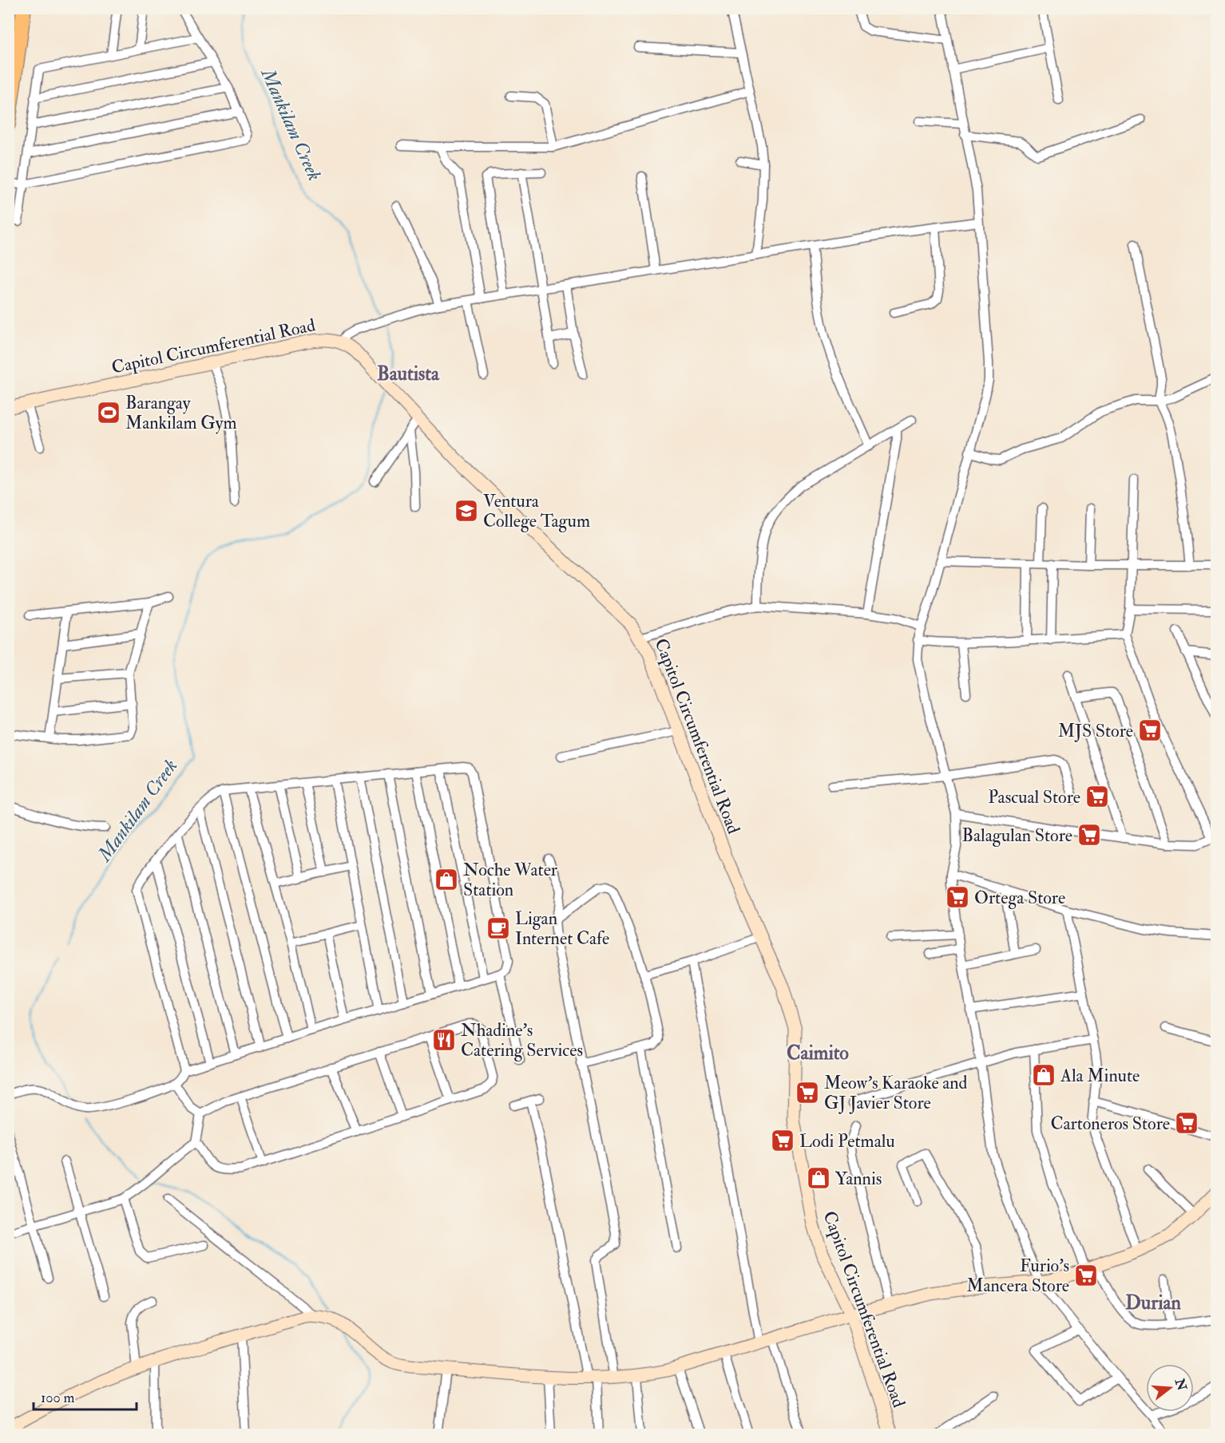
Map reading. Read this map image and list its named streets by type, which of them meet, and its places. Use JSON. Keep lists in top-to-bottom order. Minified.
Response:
{"streets":{"main road":["Capitol Circumferential Road"]},"districts":["Bautista","Caimito","Durian"],"water":["Mankilam Creek"],"places":{"sports":["Barangay Mankilam Gym"],"school or university":["Ventura College Tagum"],"supermarket":["MJS Store","Pascual Store","Balagulan Store","Ortega Store","Meow's Karaoke and GJ Javier Store","Cartoneros Store","Lodi Petmalu","Furio's Mancera Store"],"shop":["Noche Water Station","Ala Minute","Yannis"],"cafe":["Ligan Internet Cafe"],"restaurant":["Nhadine's Catering Services"]},"scale_bar":"100 m","north":"right"}
